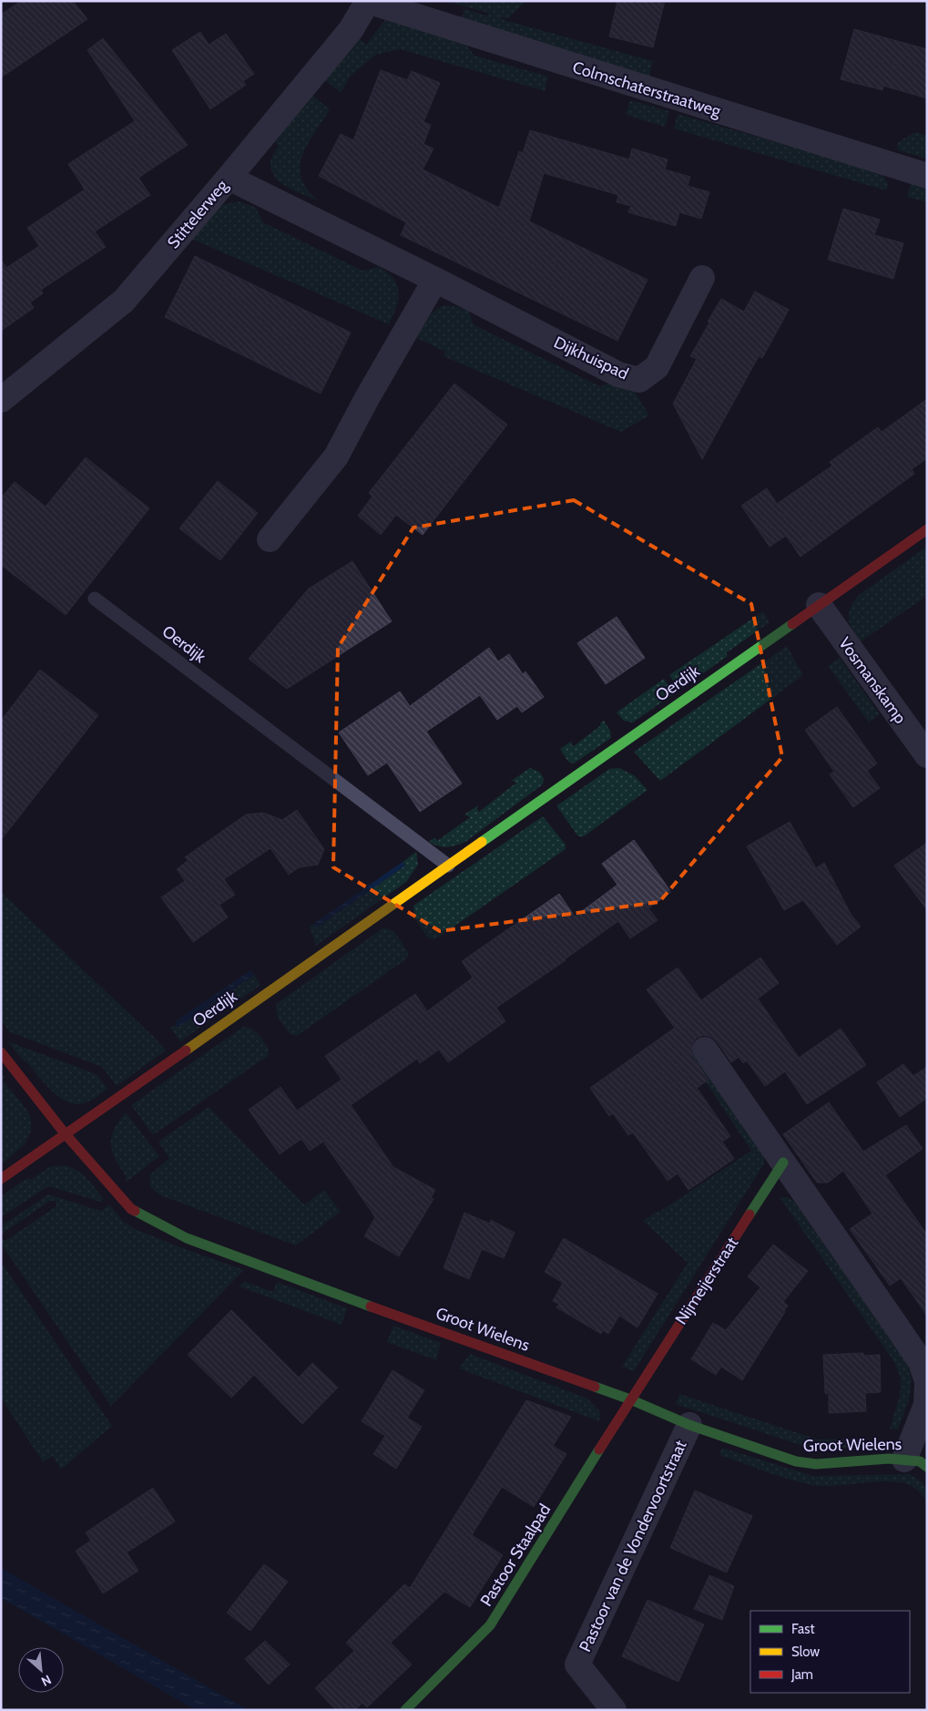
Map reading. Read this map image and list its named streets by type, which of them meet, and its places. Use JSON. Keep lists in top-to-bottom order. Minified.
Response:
{"streets":{"street":["Colmschaterstraatweg","Stittelerweg","Dijkhuispad","Oerdijk","Vosmanskamp","Nijmeijerstraat","Groot Wielens","Pastoor van de Vondervoortstraat","Pastoor Staalpad"]},"crossings":[["Colmschaterstraatweg","Stittelerweg"],["Stittelerweg","Dijkhuispad"],["Oerdijk","Vosmanskamp"],["Oerdijk","Groot Wielens"],["Nijmeijerstraat","Groot Wielens"],["Nijmeijerstraat","Pastoor Staalpad"],["Groot Wielens","Pastoor van de Vondervoortstraat"],["Groot Wielens","Pastoor Staalpad"]],"legend":["Fast","Slow","Jam"],"north":"bottom right"}
